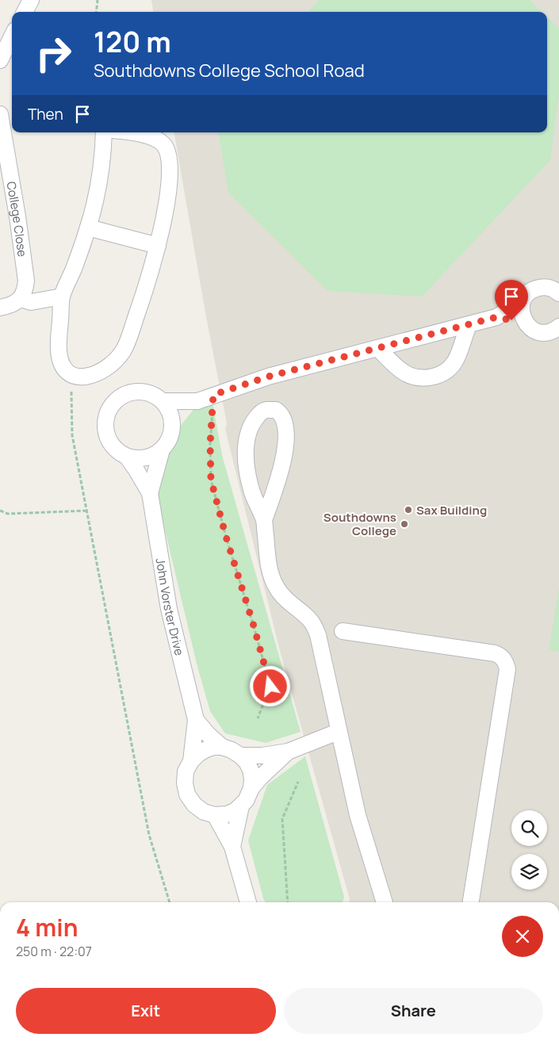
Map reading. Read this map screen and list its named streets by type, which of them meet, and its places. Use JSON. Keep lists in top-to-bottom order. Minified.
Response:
{"streets":{"street":["College Close","John Vorster Drive"]},"places":["Sax Building","Southdowns College"],"page":{"turn":["120 m","Southdowns College School Road"],"then":"Then","heading":["4 min","250 m · 22:07"],"buttons":["Exit","Share"]}}
